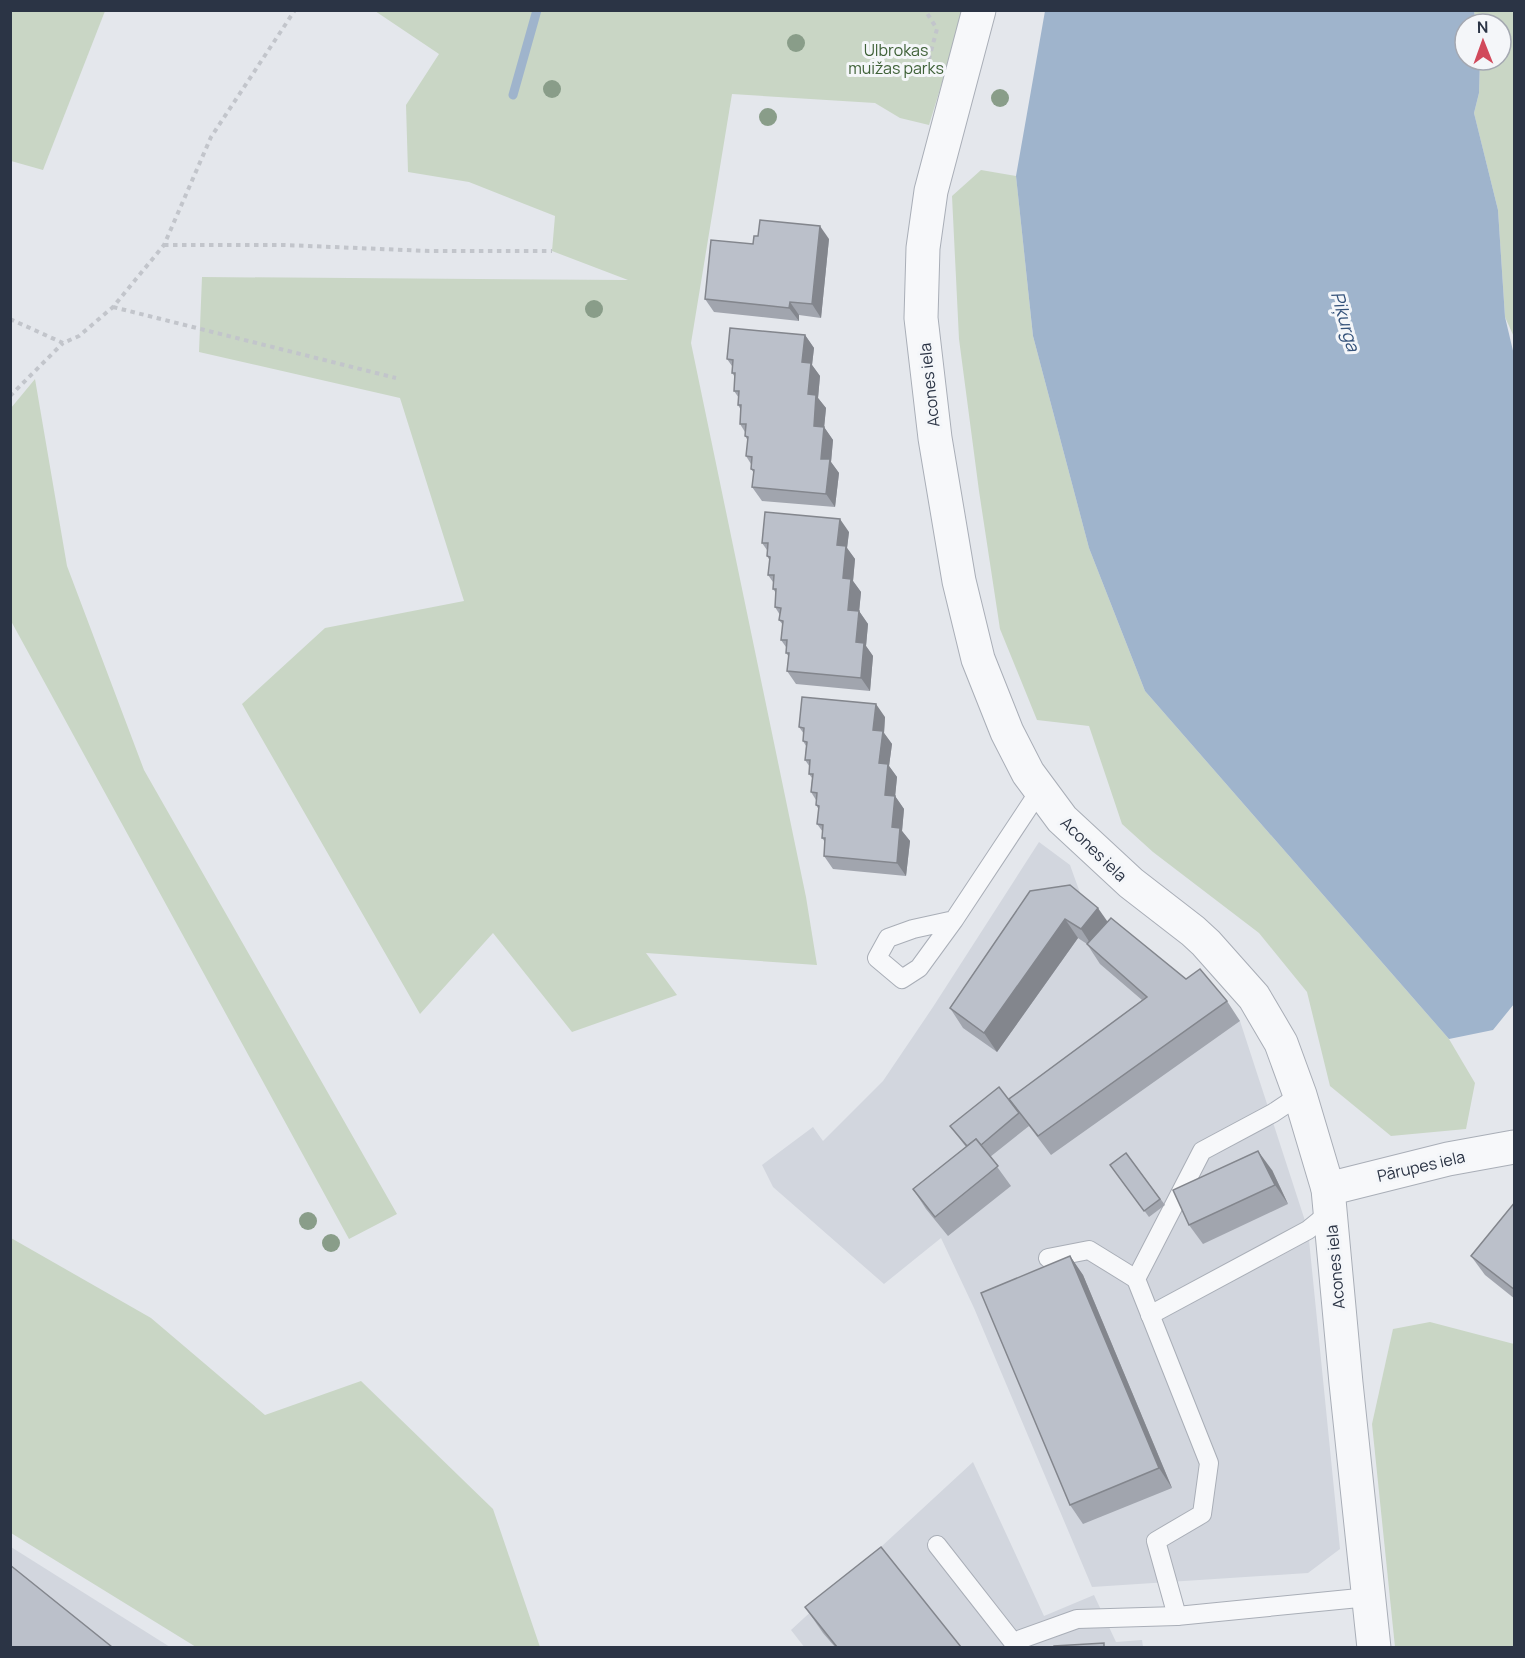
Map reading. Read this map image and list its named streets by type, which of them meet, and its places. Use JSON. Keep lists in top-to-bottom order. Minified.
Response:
{"streets":{"street":["Acones iela","Pārupes iela"]},"crossings":[["Acones iela","Pārupes iela"]],"water":["Piķurga"],"parks":["Ulbrokas muižas parks"],"north":"top"}
